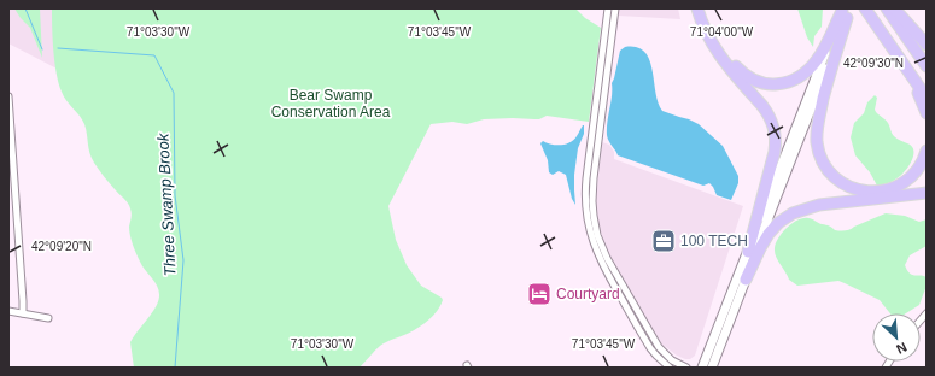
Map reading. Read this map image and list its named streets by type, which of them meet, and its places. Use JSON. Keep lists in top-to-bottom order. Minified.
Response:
{"water":["Three Swamp Brook"],"parks":["Bear Swamp Conservation Area"],"places":{"office":["100 TECH"],"hotel":["Courtyard"]},"north":"bottom right","coordinates":["71°03'45\"W","71°04'00\"W","71°03'30\"W","42°09'30\"N","42°09'20\"N"]}
